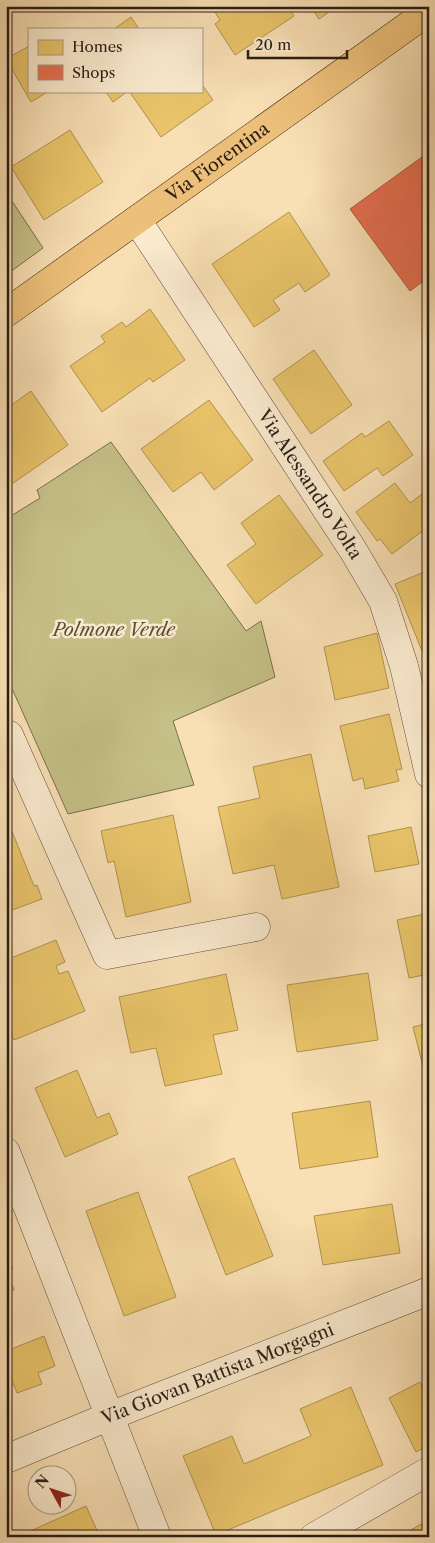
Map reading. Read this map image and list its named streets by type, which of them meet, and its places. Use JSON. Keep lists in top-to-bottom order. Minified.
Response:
{"streets":{"main road":["Via Fiorentina"],"street":["Via Alessandro Volta","Via Giovan Battista Morgagni"]},"crossings":[["Via Fiorentina","Via Alessandro Volta"]],"parks":["Polmone Verde"],"legend":["Homes","Shops"],"scale_bar":"20 m","north":"top left"}
